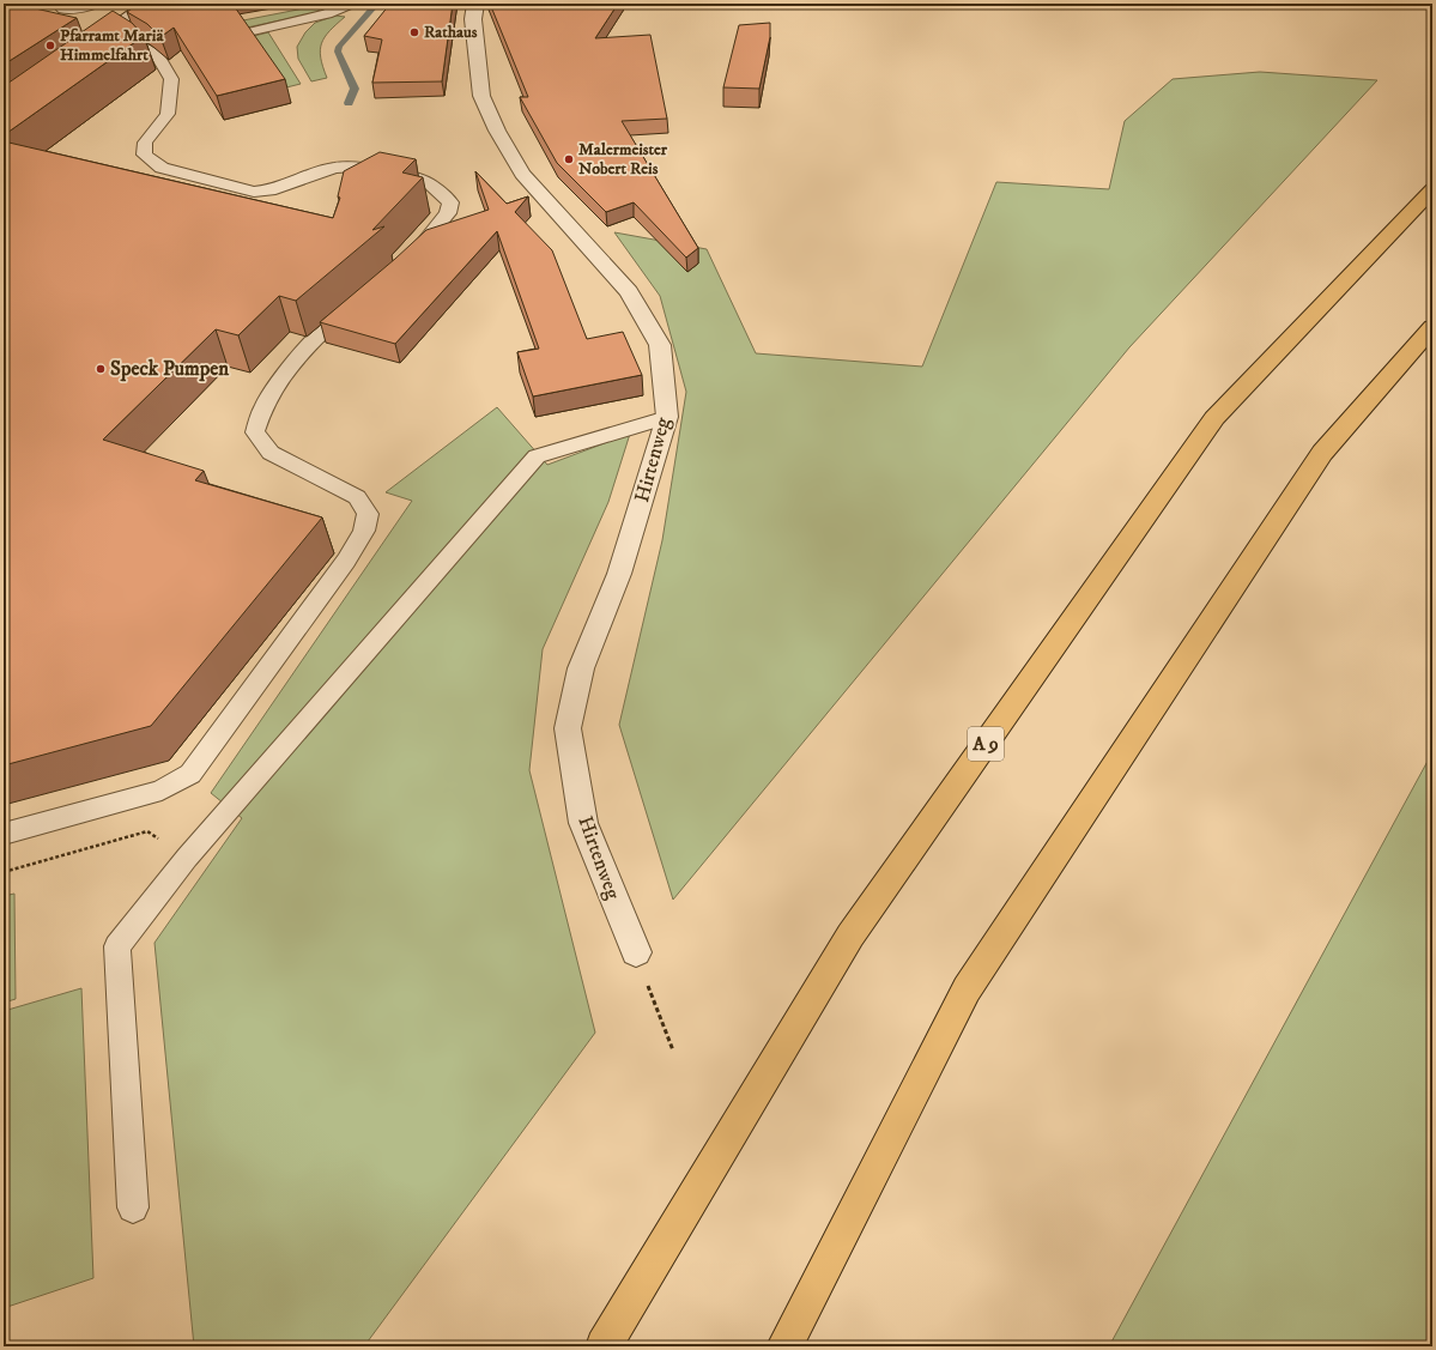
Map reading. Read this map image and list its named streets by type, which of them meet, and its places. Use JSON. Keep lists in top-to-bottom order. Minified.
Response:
{"streets":{"highway":["A 9"],"street":["Hirtenweg"]},"places":["Rathaus","Pfarramt Mariä Himmelfahrt","Malermeister Nobert Reis","Speck Pumpen"]}
